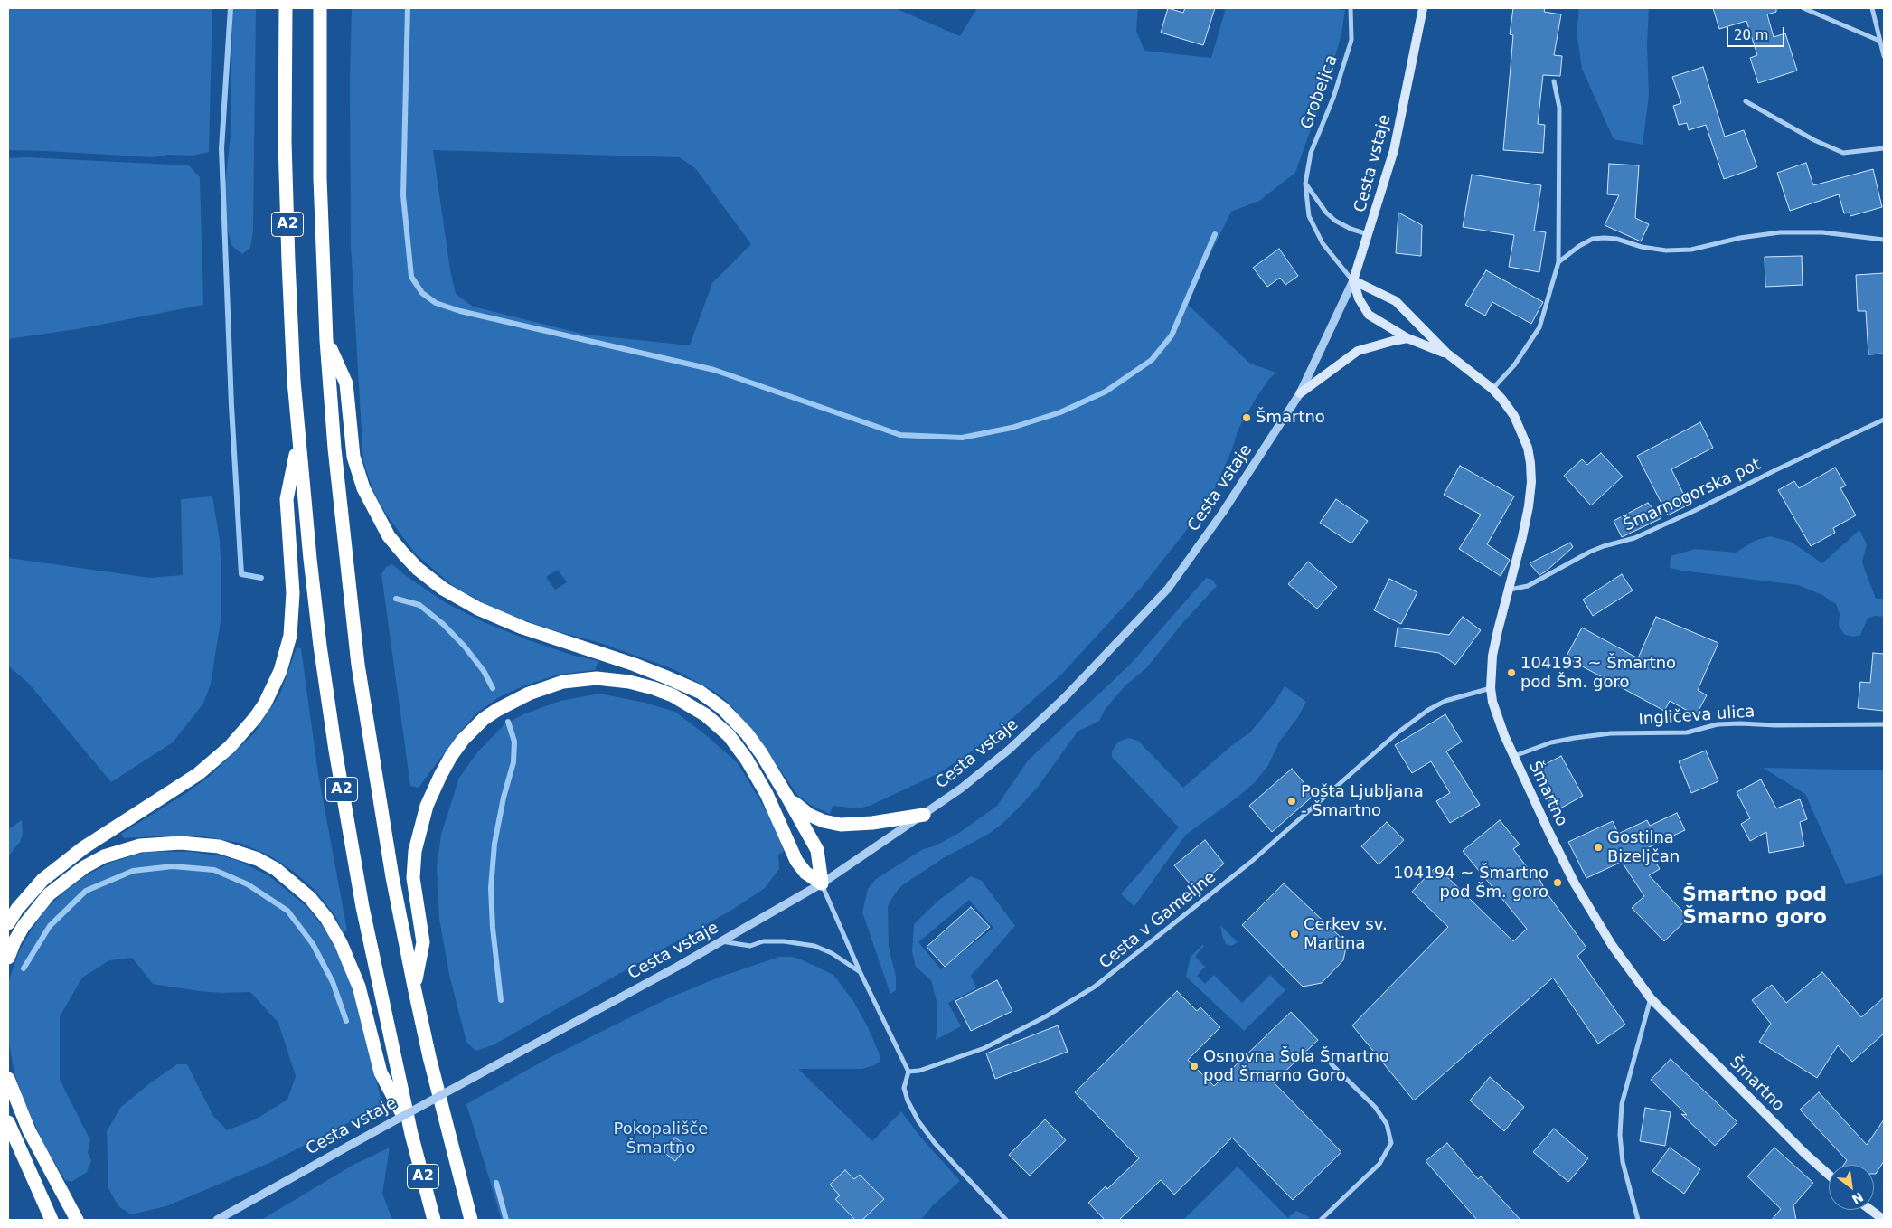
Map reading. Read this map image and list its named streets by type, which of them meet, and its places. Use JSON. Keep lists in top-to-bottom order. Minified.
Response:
{"streets":{"highway":["A2"],"main road":["Cesta vstaje","Šmartno"],"street":["Grobeljca","Šmarnogorska pot","Ingličeva ulica","Cesta v Gameljne"]},"crossings":[["Grobeljca","Cesta vstaje"],["Šmarnogorska pot","Šmartno"],["Ingličeva ulica","Šmartno"],["Šmartno","Cesta v Gameljne"]],"districts":["Šmartno pod Šmarno goro"],"parks":["Pokopališče Šmartno"],"places":["Šmartno","104193 ~ Šmartno pod Šm. goro","Pošta Ljubljana - Šmartno","Gostilna Bizeljčan","104194 ~ Šmartno pod Šm. goro","Cerkev sv. Martina","Osnovna Šola Šmartno pod Šmarno Goro"],"scale_bar":"20 m","north":"bottom right"}
